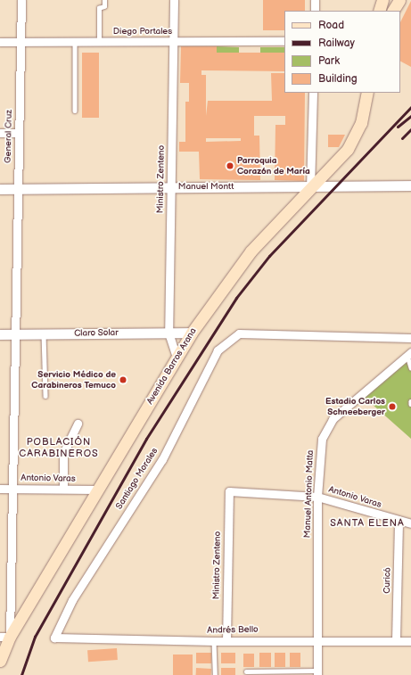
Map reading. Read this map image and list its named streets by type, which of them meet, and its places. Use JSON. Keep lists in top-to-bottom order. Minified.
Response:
{"streets":{"main road":["Avenida Barros Arana"],"street":["Diego Portales","General Cruz","Ministro Zenteno","Manuel Montt","Claro Solar","Antonio Varas","Santiago Morales","Manuel Antonio Matta","Curicó","Andrés Bello"]},"crossings":[["Diego Portales","General Cruz"],["Diego Portales","Ministro Zenteno"],["General Cruz","Manuel Montt"],["General Cruz","Claro Solar"],["General Cruz","Avenida Barros Arana"],["General Cruz","Antonio Varas"],["Ministro Zenteno","Manuel Montt"],["Ministro Zenteno","Claro Solar"],["Ministro Zenteno","Avenida Barros Arana"],["Ministro Zenteno","Antonio Varas"],["Ministro Zenteno","Andrés Bello"],["Manuel Montt","Avenida Barros Arana"],["Claro Solar","Avenida Barros Arana"],["Avenida Barros Arana","Antonio Varas"],["Antonio Varas","Manuel Antonio Matta"],["Antonio Varas","Curicó"],["Santiago Morales","Andrés Bello"],["Manuel Antonio Matta","Andrés Bello"],["Curicó","Andrés Bello"]],"districts":["POBLACIÓN CARABINEROS","SANTA ELENA"],"places":["Parroquia Corazón de María","Servicio Médico de Carabineros Temuco","Estadio Carlos Schneeberger"],"legend":["Road","Railway","Park","Building"]}
